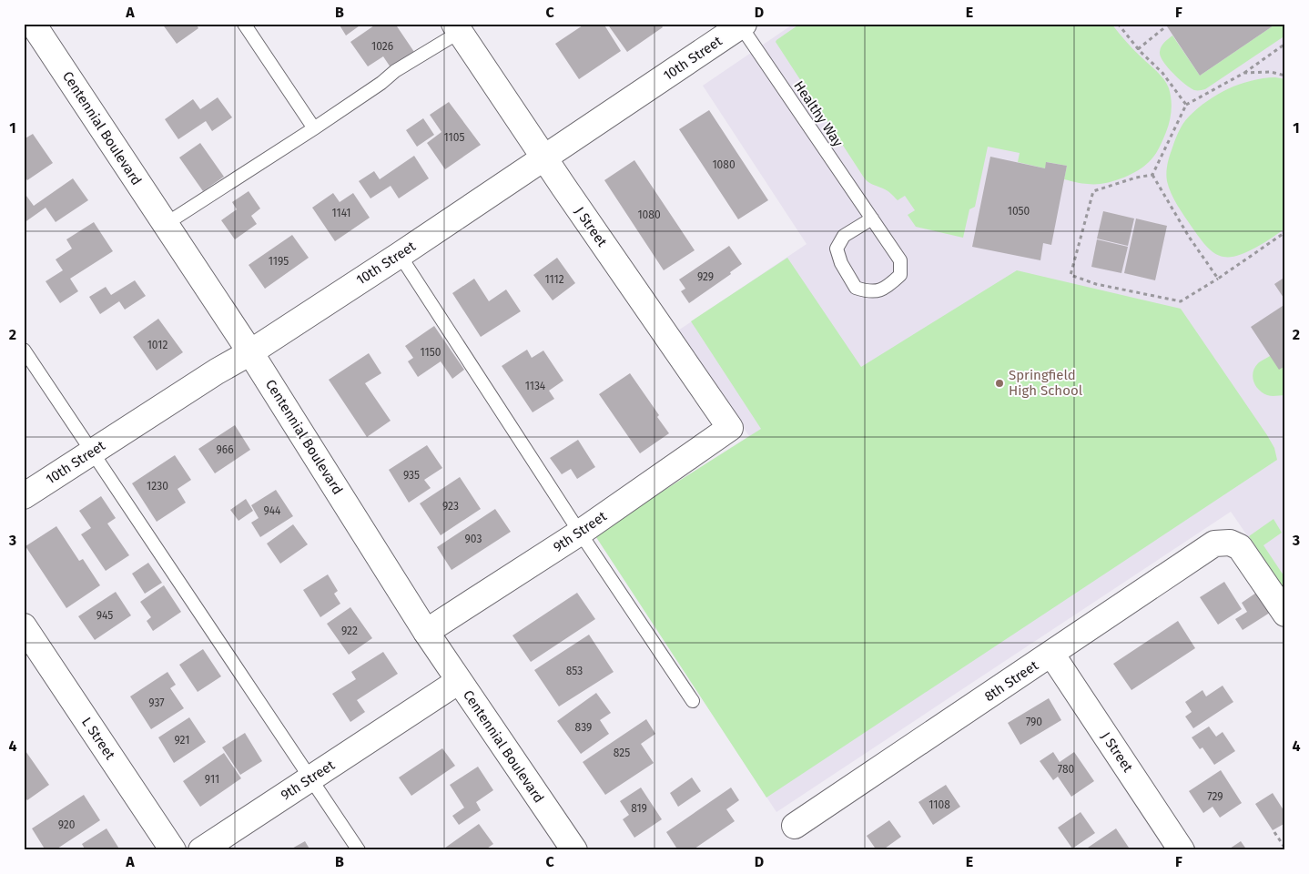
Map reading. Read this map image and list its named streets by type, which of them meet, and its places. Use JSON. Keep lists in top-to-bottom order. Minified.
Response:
{"streets":{"street":["10th Street","Centennial Boulevard","J Street","9th Street","8th Street","L Street"],"lane":["Healthy Way"]},"crossings":[["10th Street","Healthy Way"],["10th Street","Centennial Boulevard"],["10th Street","J Street"],["Centennial Boulevard","9th Street"],["J Street","9th Street"],["J Street","8th Street"]],"places":["Springfield High School"],"house_numbers":["1026","1105","1080","1050","1141","1080","1195","929","1112","1012","1150","1134","966","935","1230","923","944","903","945","922","853","937","790","839","921","825","780","911","729","1108","819","920"],"grid":{"columns":["A","B","C","D","E","F"],"rows":["1","2","3","4"]}}
